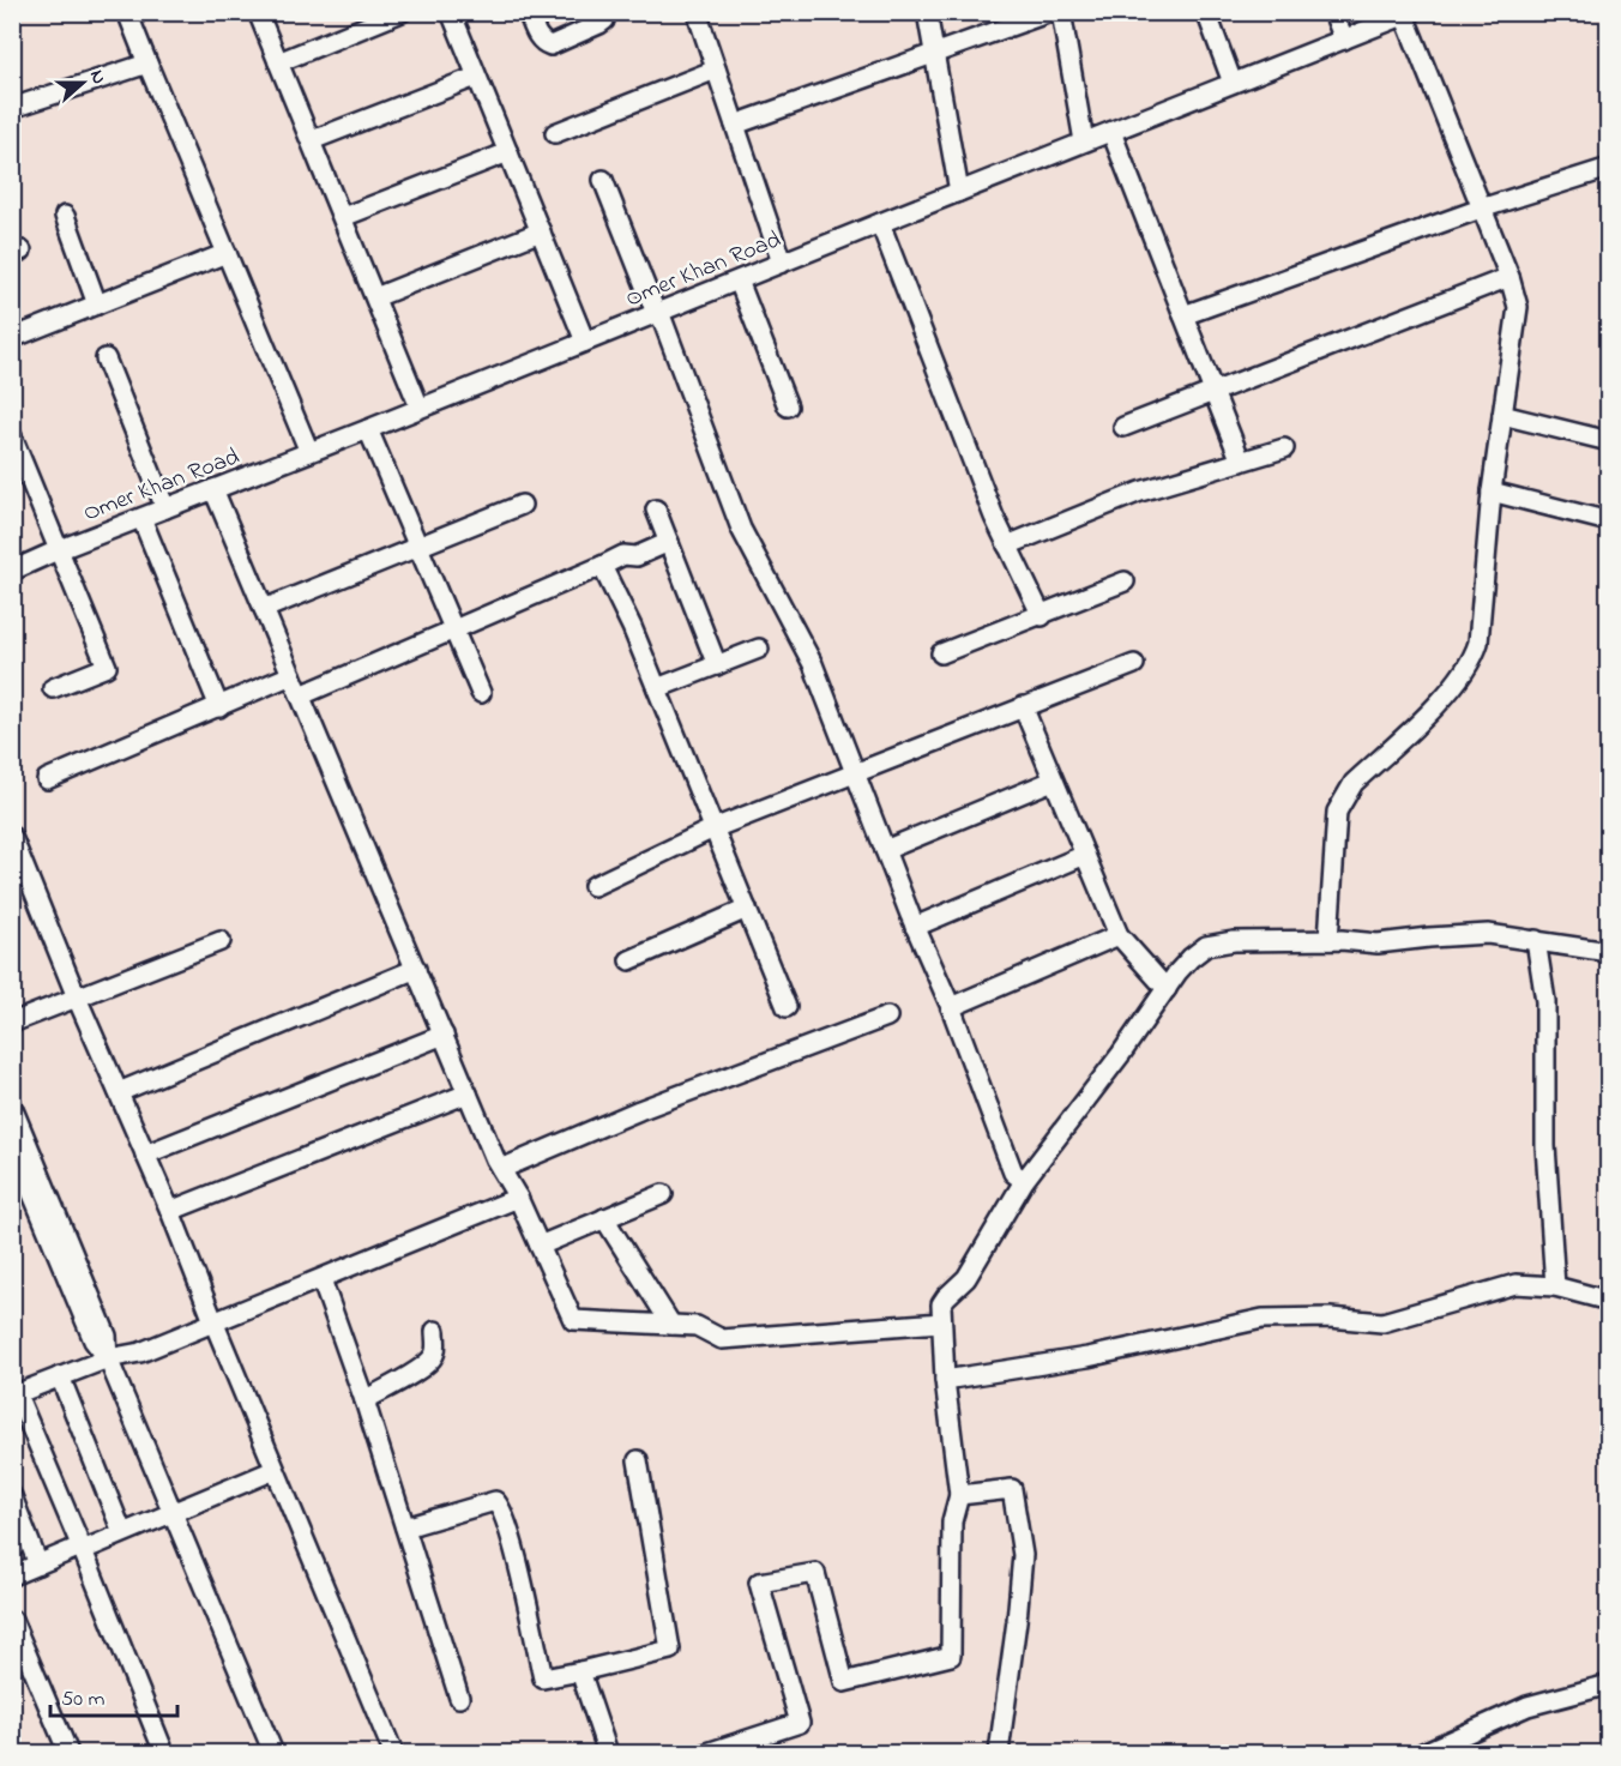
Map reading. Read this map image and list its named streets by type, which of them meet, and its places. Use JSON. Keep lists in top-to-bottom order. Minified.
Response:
{"streets":{"street":["Omer Khan Road"]},"scale_bar":"50 m","north":"right"}
